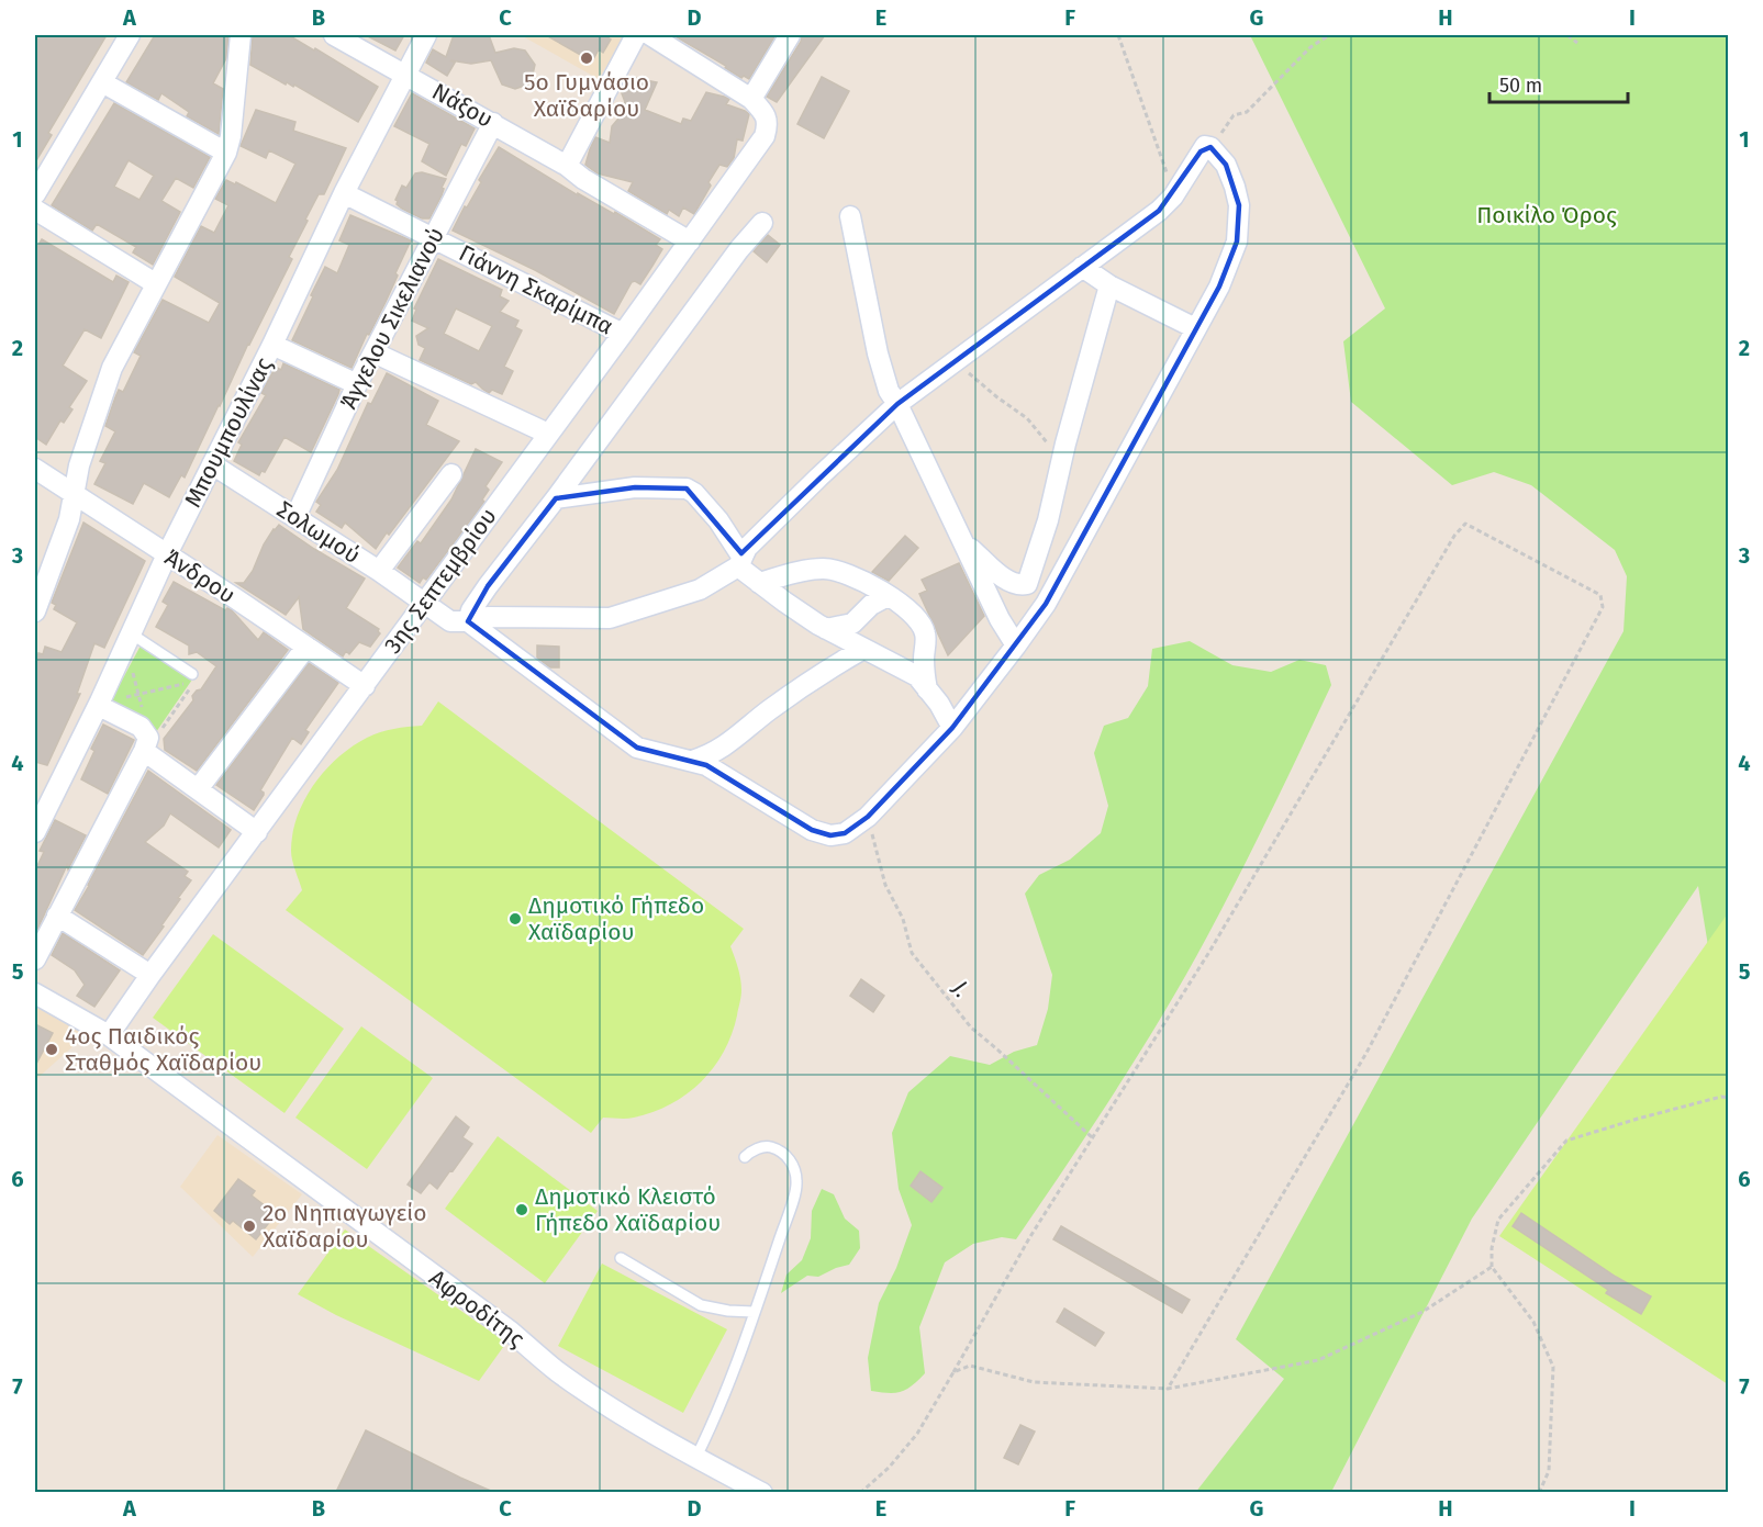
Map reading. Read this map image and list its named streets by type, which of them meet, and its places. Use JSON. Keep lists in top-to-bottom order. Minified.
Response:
{"streets":{"street":["Νάξου","Γιάννη Σκαρίμπα","Άγγελου Σικελιανού","Μπουμπουλίνας","Σολωμού","Άνδρου","3ης Σεπτεμβρίου","Αφροδίτης"],"path":["J."]},"crossings":[["Νάξου","Άγγελου Σικελιανού"],["Νάξου","Μπουμπουλίνας"],["Νάξου","3ης Σεπτεμβρίου"],["Γιάννη Σκαρίμπα","Άγγελου Σικελιανού"],["Γιάννη Σκαρίμπα","Μπουμπουλίνας"],["Γιάννη Σκαρίμπα","3ης Σεπτεμβρίου"],["Άγγελου Σικελιανού","Σολωμού"],["Μπουμπουλίνας","Σολωμού"],["Μπουμπουλίνας","Άνδρου"],["Σολωμού","3ης Σεπτεμβρίου"],["Άνδρου","3ης Σεπτεμβρίου"],["3ης Σεπτεμβρίου","Αφροδίτης"]],"parks":["Ποικίλο Όρος"],"places":["5ο Γυμνάσιο Χαϊδαρίου","Δημοτικό Γήπεδο Χαϊδαρίου","4ος Παιδικός Σταθμός Χαϊδαρίου","Δημοτικό Κλειστό Γήπεδο Χαϊδαρίου","2ο Νηπιαγωγείο Χαϊδαρίου"],"scale_bar":"50 m","grid":{"columns":["A","B","C","D","E","F","G","H","I"],"rows":["1","2","3","4","5","6","7"]}}
